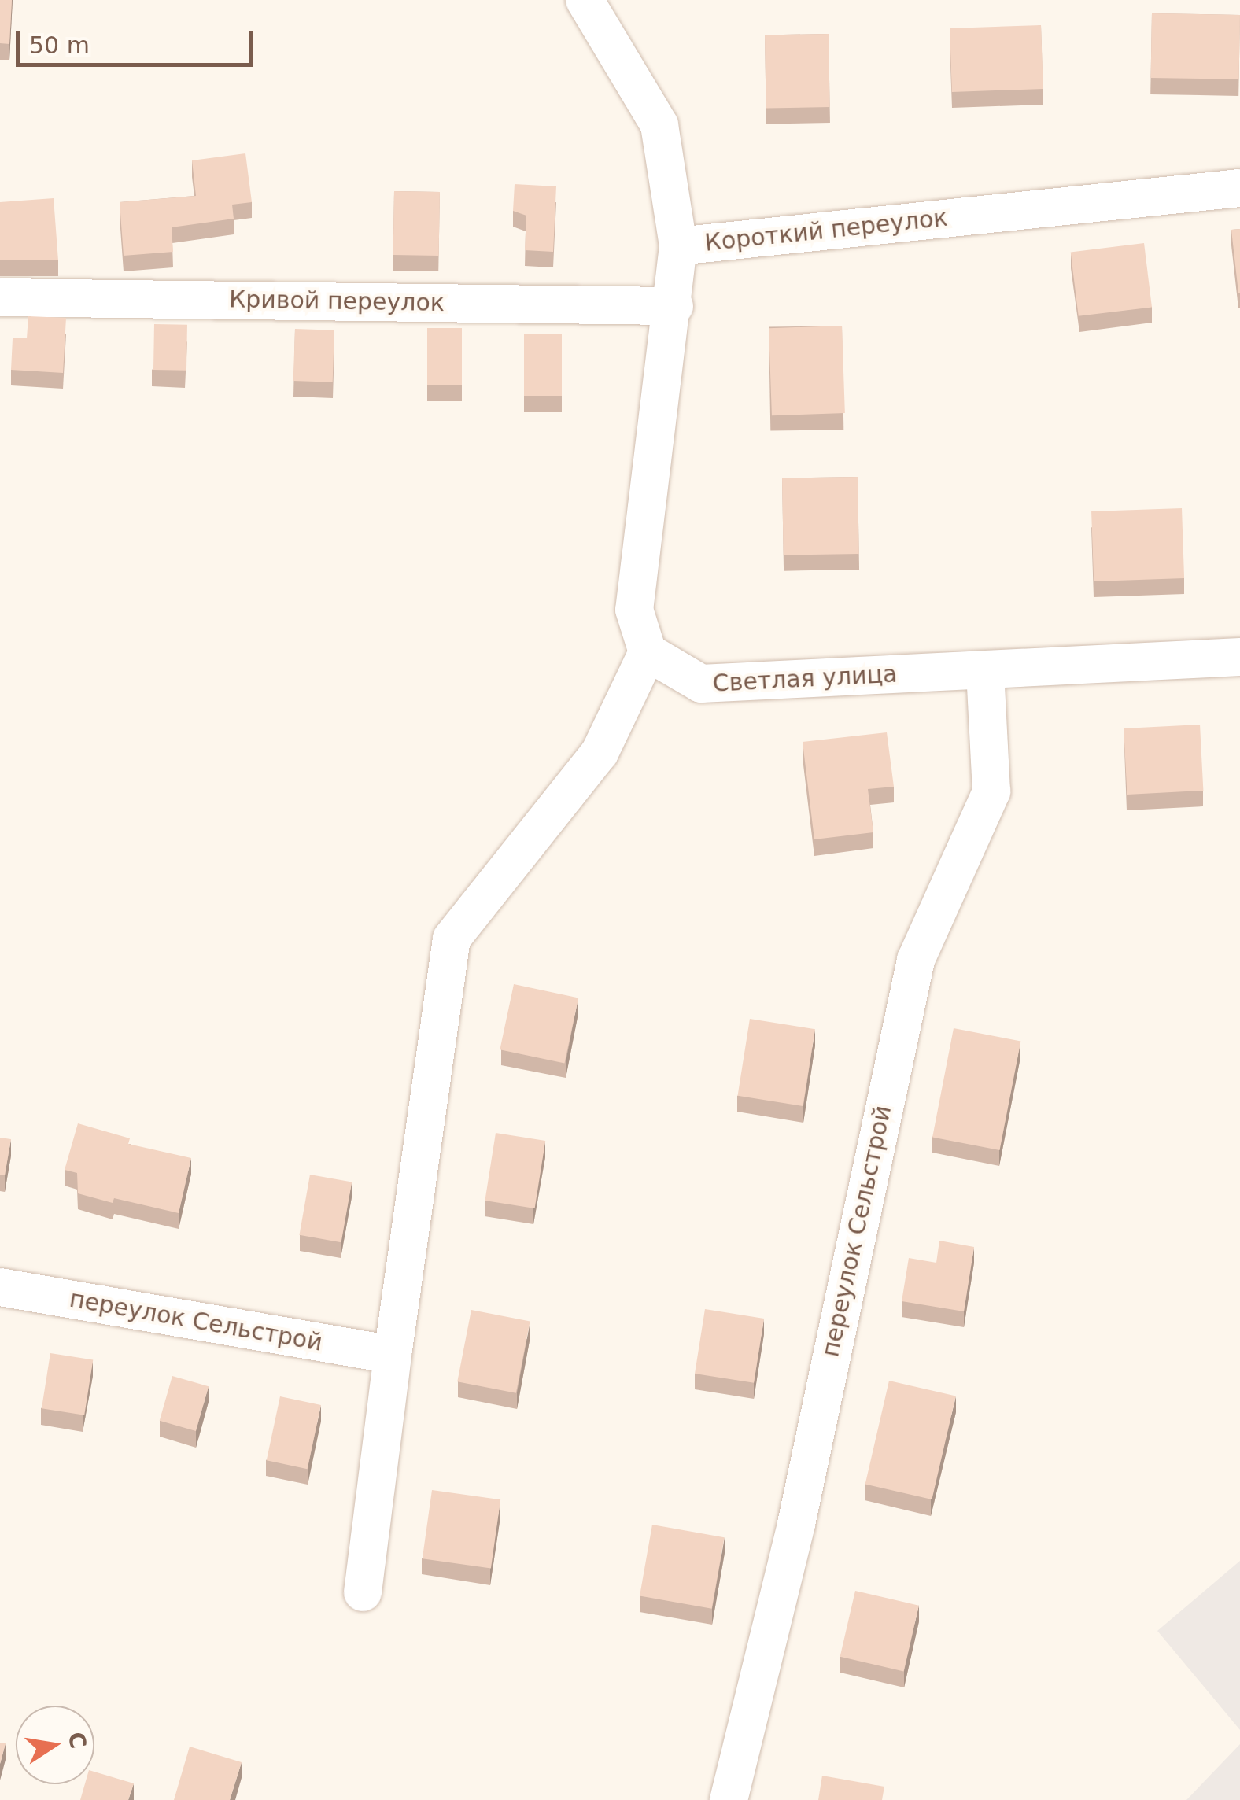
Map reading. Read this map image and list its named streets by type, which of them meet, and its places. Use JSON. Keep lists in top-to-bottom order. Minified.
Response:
{"streets":{"street":["Короткий переулок","Кривой переулок","Светлая улица","переулок Сельстрой"]},"crossings":[["Светлая улица","переулок Сельстрой"]],"scale_bar":"50 m","north":"right"}
